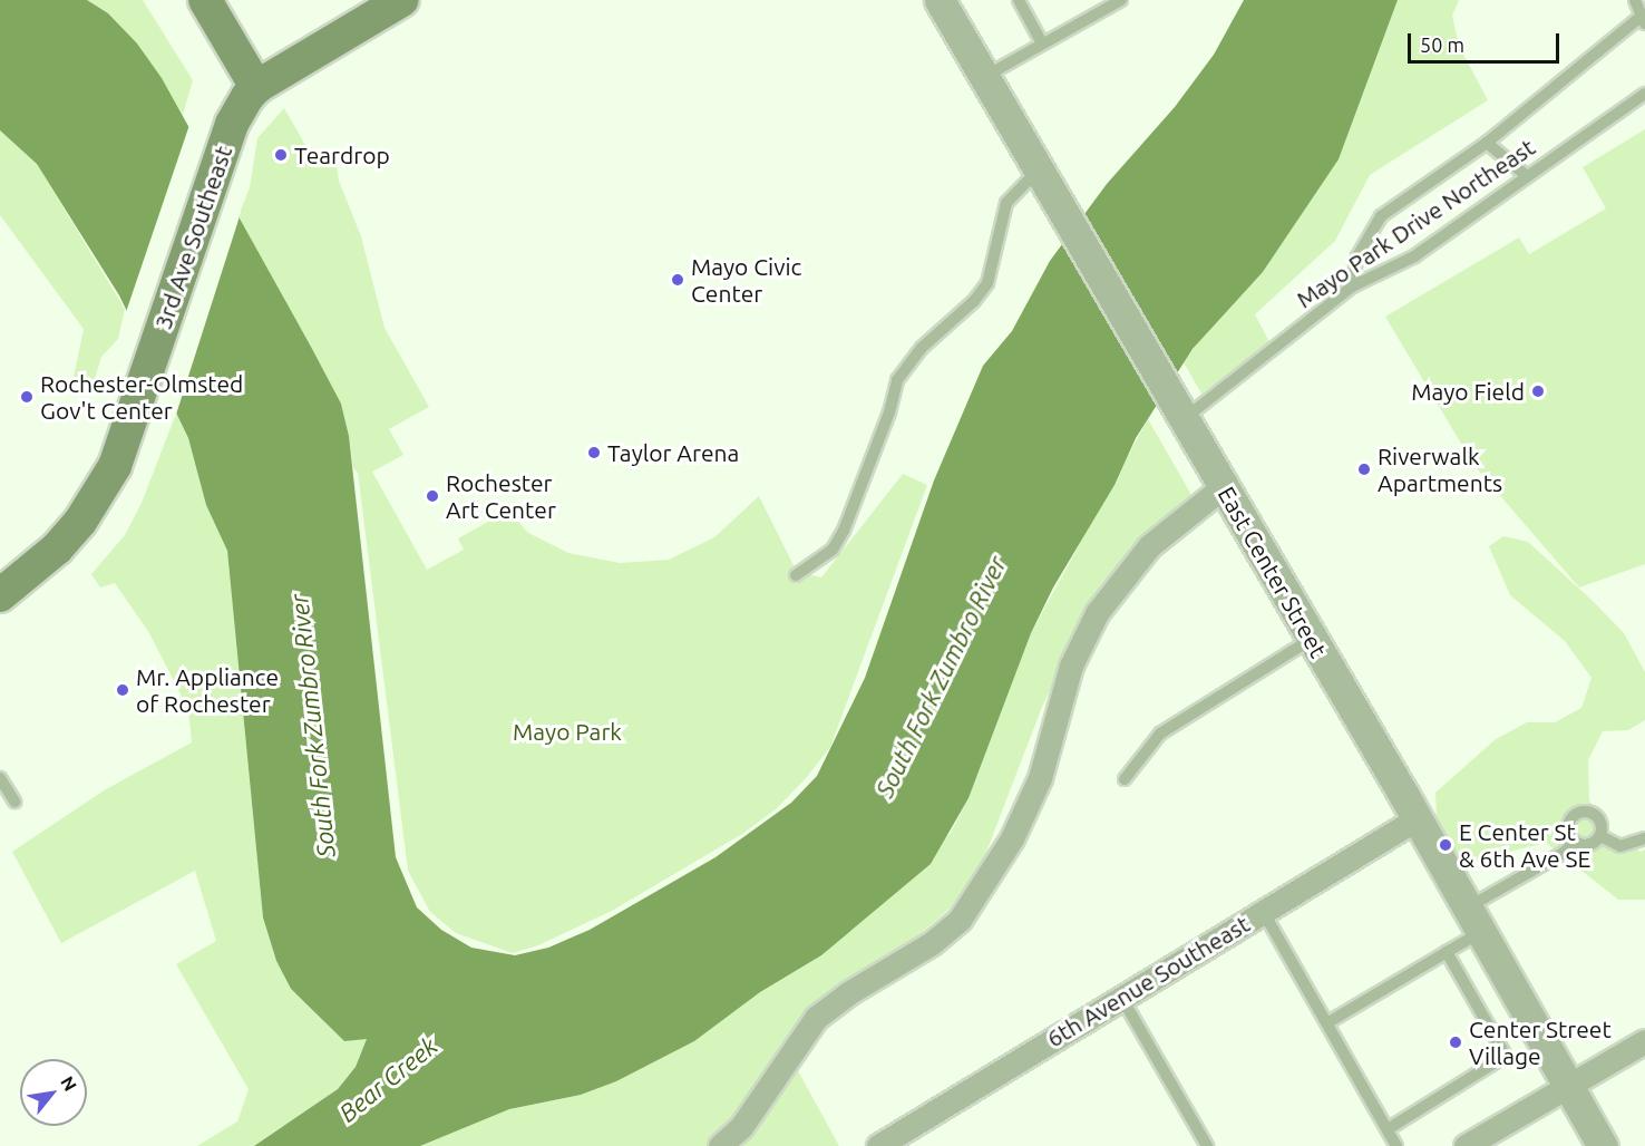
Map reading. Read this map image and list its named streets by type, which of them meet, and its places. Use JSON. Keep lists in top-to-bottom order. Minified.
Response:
{"streets":{"main road":["3rd Ave Southeast"],"street":["East Center Street","6th Avenue Southeast"],"lane":["Mayo Park Drive Northeast"]},"crossings":[["Mayo Park Drive Northeast","East Center Street"],["East Center Street","6th Avenue Southeast"]],"water":["South Fork Zumbro River","Bear Creek"],"parks":["Mayo Park"],"places":["Teardrop","Mayo Civic Center","Mayo Field","Rochester-Olmsted Gov't Center","Taylor Arena","Riverwalk Apartments","Rochester Art Center","Mr. Appliance of Rochester","E Center St & 6th Ave SE","Center Street Village"],"scale_bar":"50 m","north":"top right"}
